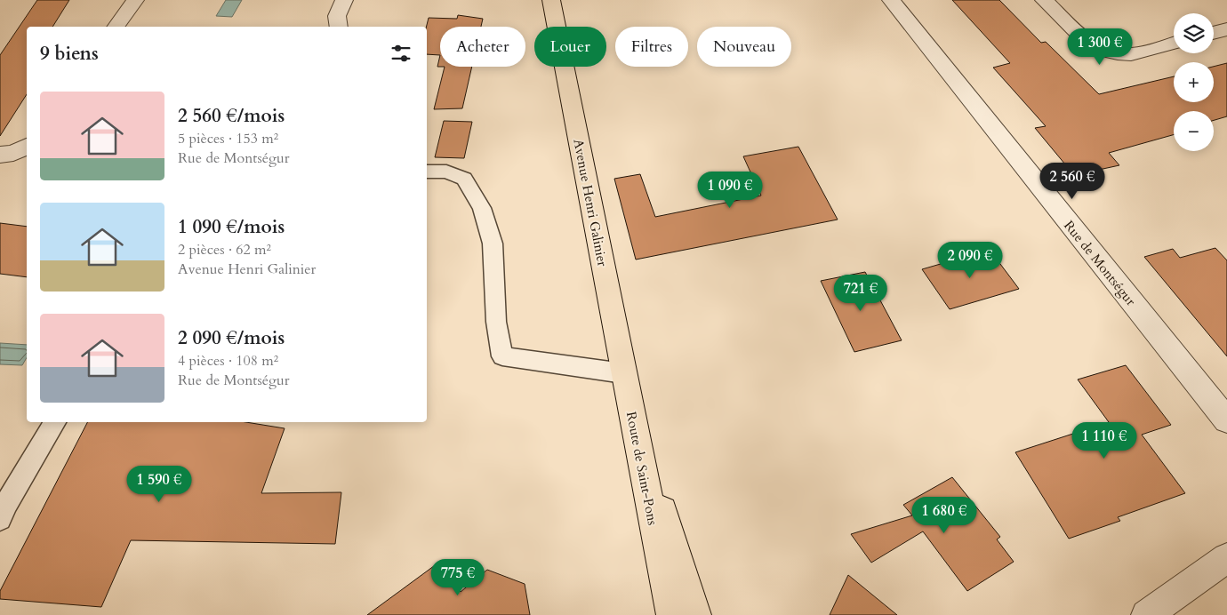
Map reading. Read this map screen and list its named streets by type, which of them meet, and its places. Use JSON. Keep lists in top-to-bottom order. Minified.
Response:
{"streets":{"main road":["Avenue Henri Galinier","Route de Saint-Pons"],"street":["Rue de Montségur"]},"crossings":[["Avenue Henri Galinier","Route de Saint-Pons"]],"page":{"map_buttons":["+","−"],"chip":["Acheter","Louer","Filtres","Nouveau"],"heading":"9 biens","price":["1 300 €","2 560 €","1 090 €","2 090 €","721 €","1 110 €","1 590 €","1 680 €","775 €"],"list":[{"name":"2 560 €/mois","note":"5 pièces · 153 m² · Rue de Montségur"},{"name":"1 090 €/mois","note":"2 pièces · 62 m² · Avenue Henri Galinier"},{"name":"2 090 €/mois","note":"4 pièces · 108 m² · Rue de Montségur"}]}}
